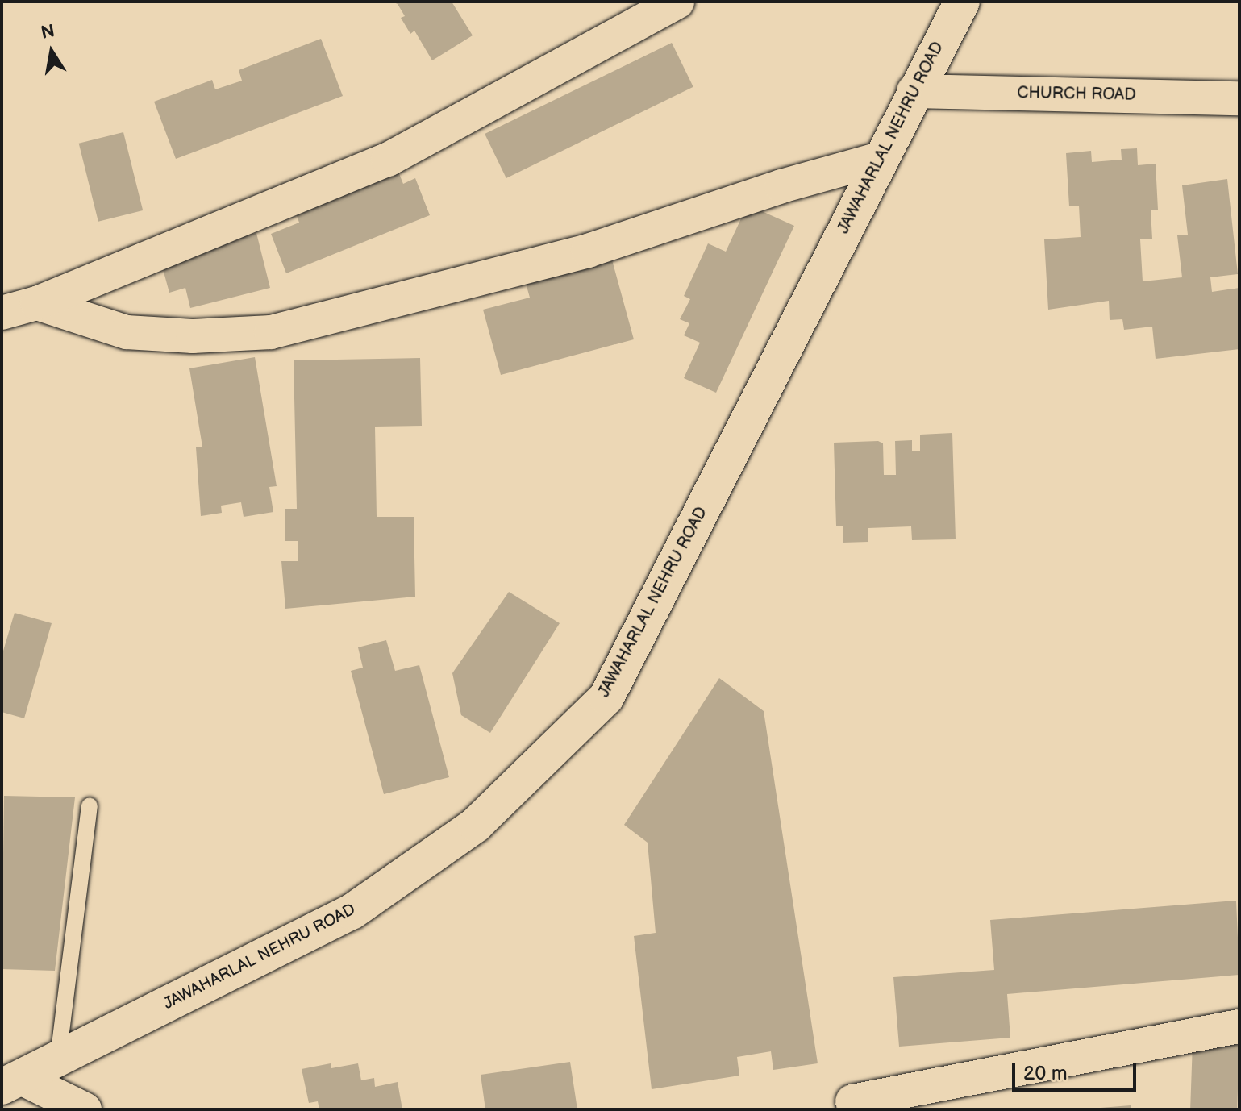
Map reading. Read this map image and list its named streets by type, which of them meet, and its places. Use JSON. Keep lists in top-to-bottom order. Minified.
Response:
{"streets":{"street":["CHURCH ROAD","JAWAHARLAL NEHRU ROAD"]},"crossings":[["CHURCH ROAD","JAWAHARLAL NEHRU ROAD"]],"scale_bar":"20 m","north":"top"}
